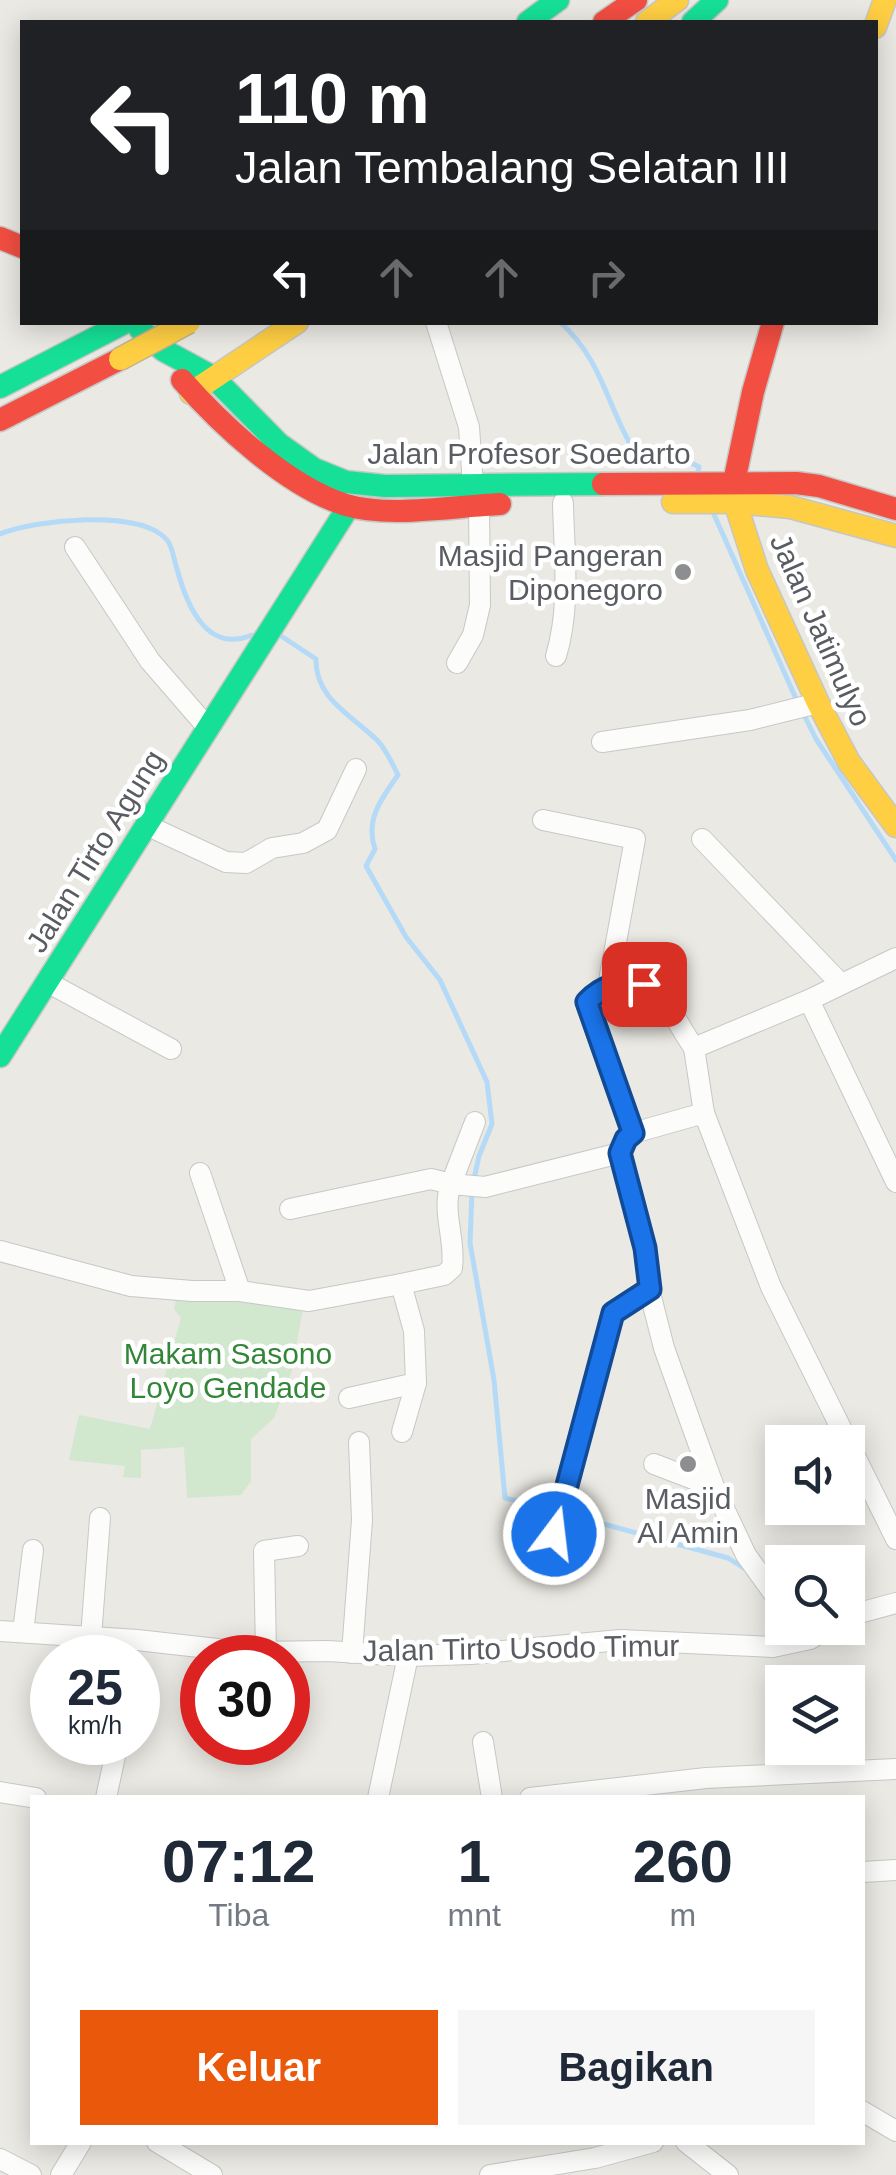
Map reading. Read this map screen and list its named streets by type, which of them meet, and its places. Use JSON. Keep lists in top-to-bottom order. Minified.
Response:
{"streets":{"main road":["Jalan Profesor Soedarto","Jalan Jatimulyo","Jalan Tirto Agung"],"street":["Jalan Tirto Usodo Timur"]},"crossings":[["Jalan Profesor Soedarto","Jalan Jatimulyo"],["Jalan Profesor Soedarto","Jalan Tirto Agung"]],"parks":["Makam Sasono Loyo Gendade"],"places":["Masjid Pangeran Diponegoro","Masjid Al Amin"],"page":{"turn":["110 m","Jalan Tembalang Selatan III"],"speed":"25 km/h","limit":"30","eta":["07:12","Tiba","1","mnt","260","m"],"buttons":["Keluar","Bagikan"]}}
